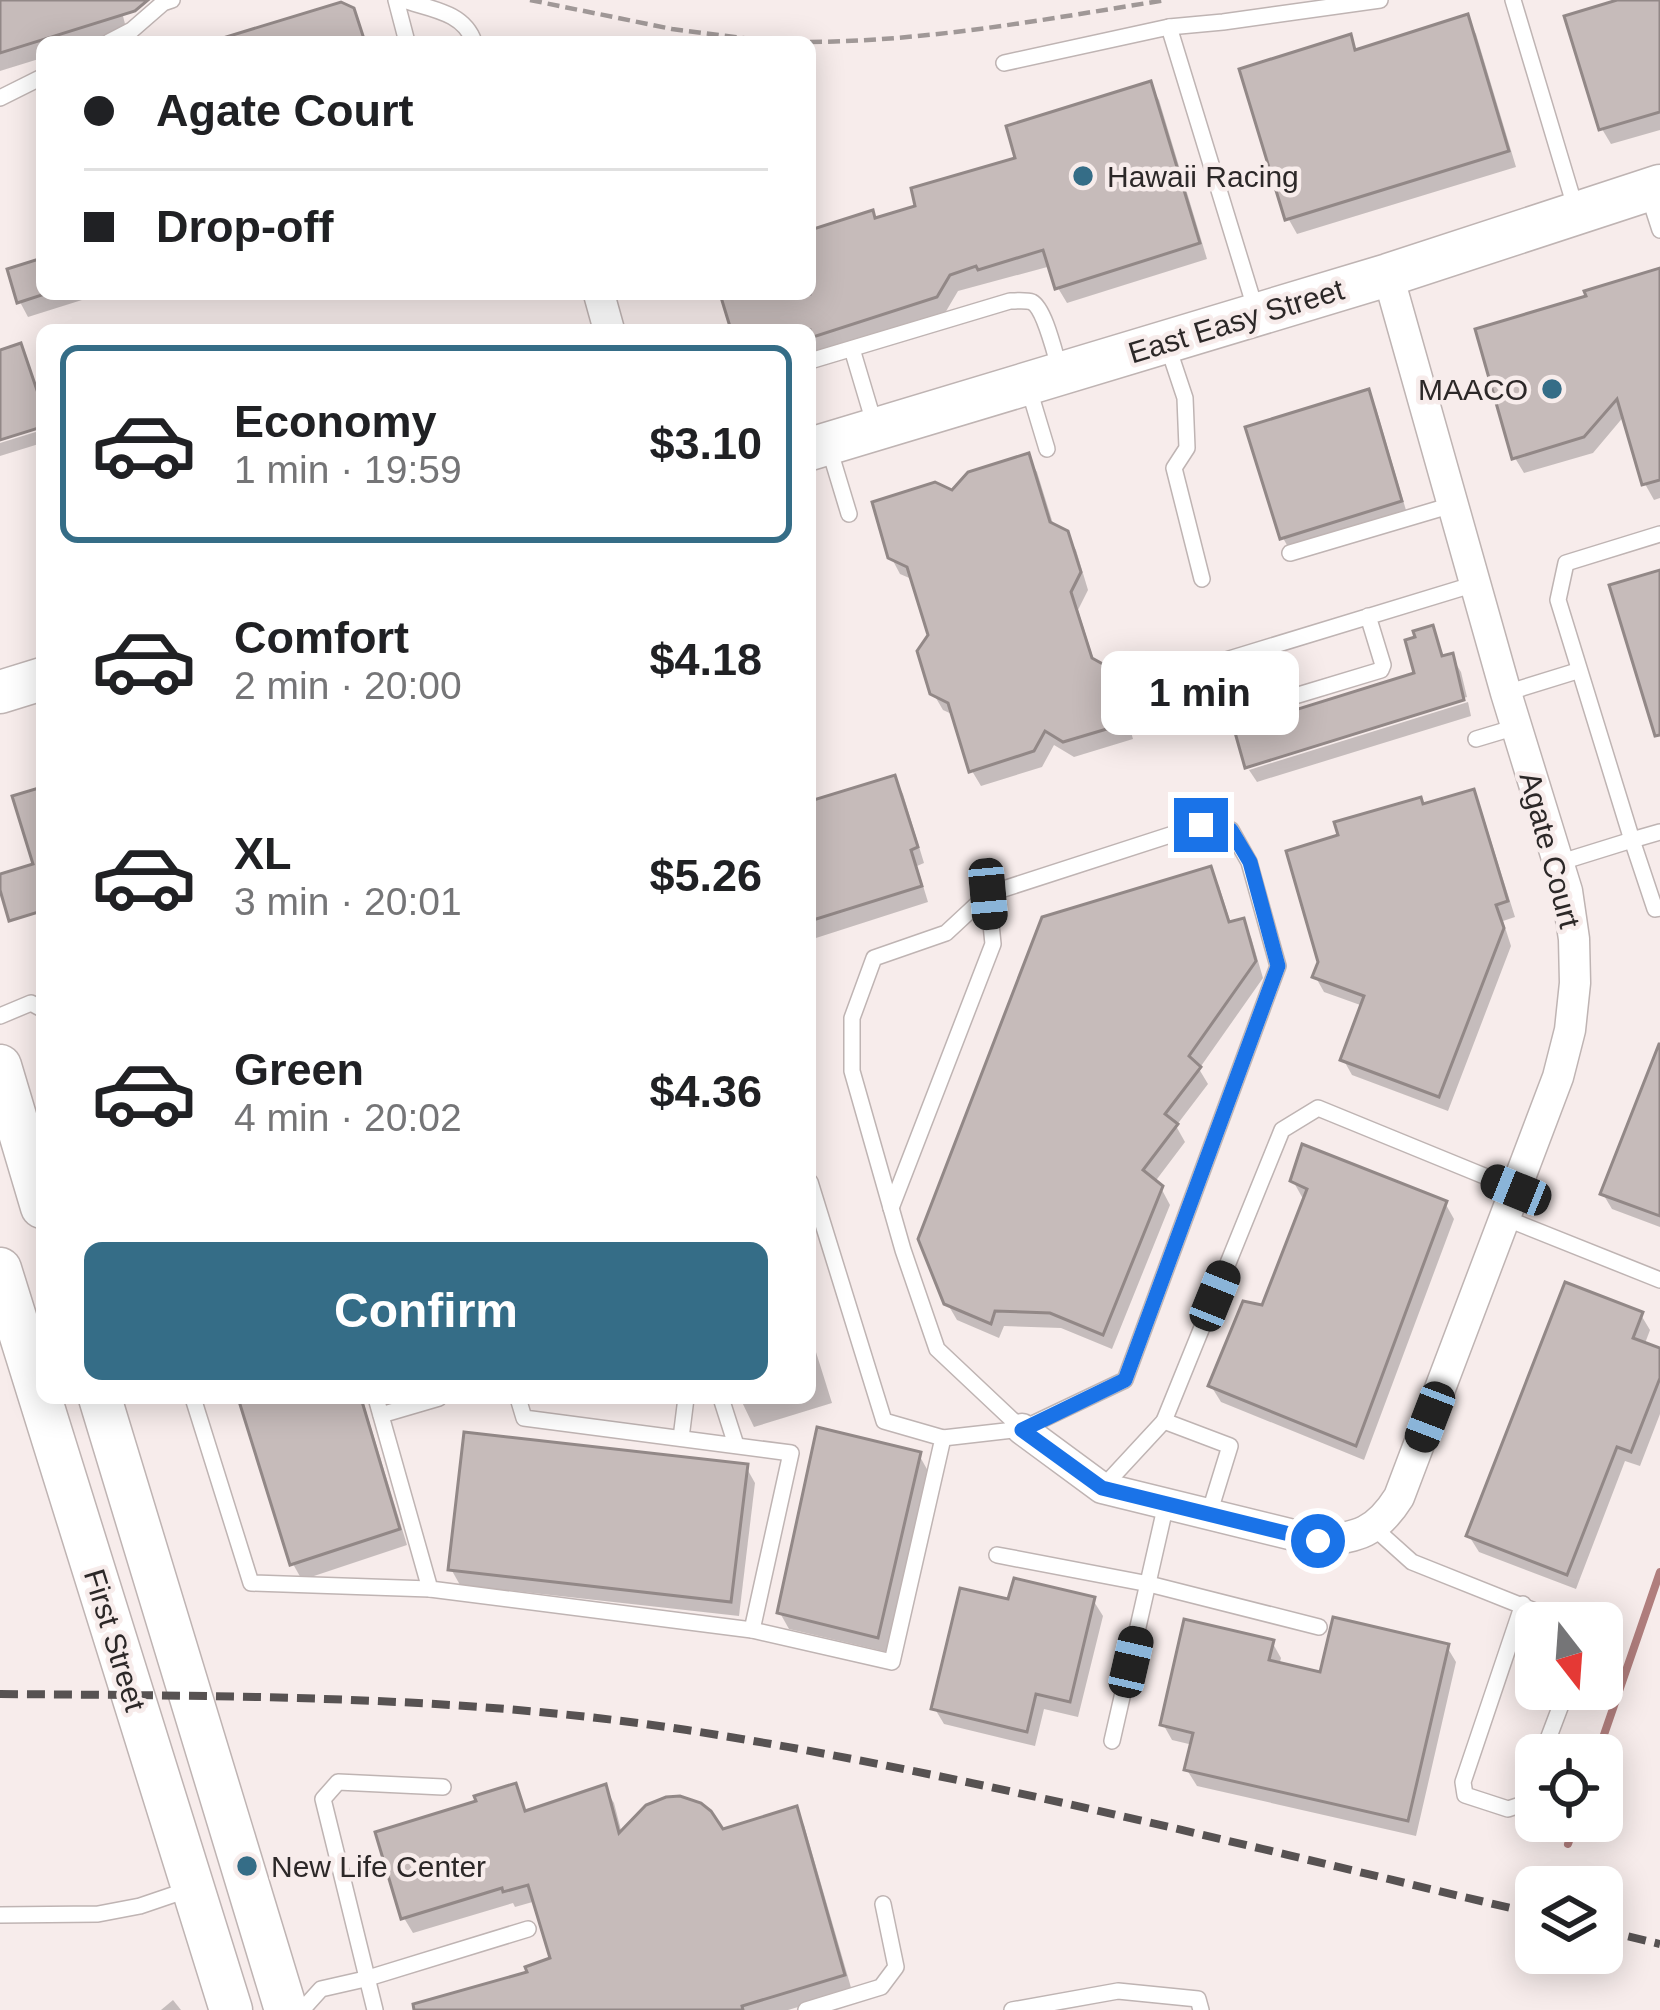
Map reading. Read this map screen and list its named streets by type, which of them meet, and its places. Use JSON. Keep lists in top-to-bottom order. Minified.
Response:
{"streets":{"main road":["East Easy Street","First Street"],"street":["Agate Court"]},"crossings":[["East Easy Street","Agate Court"]],"places":["Hawaii Racing","MAACO","New Life Center"],"north":"bottom","page":{"banner":["Agate Court","Drop-off"],"list":[{"name":"Economy","note":"1 min · 19:59","value":"$3.10"},{"name":"Comfort","note":"2 min · 20:00","value":"$4.18"},{"name":"XL","note":"3 min · 20:01","value":"$5.26"},{"name":"Green","note":"4 min · 20:02","value":"$4.36"}],"bubble":"1 min","buttons":"Confirm"}}
